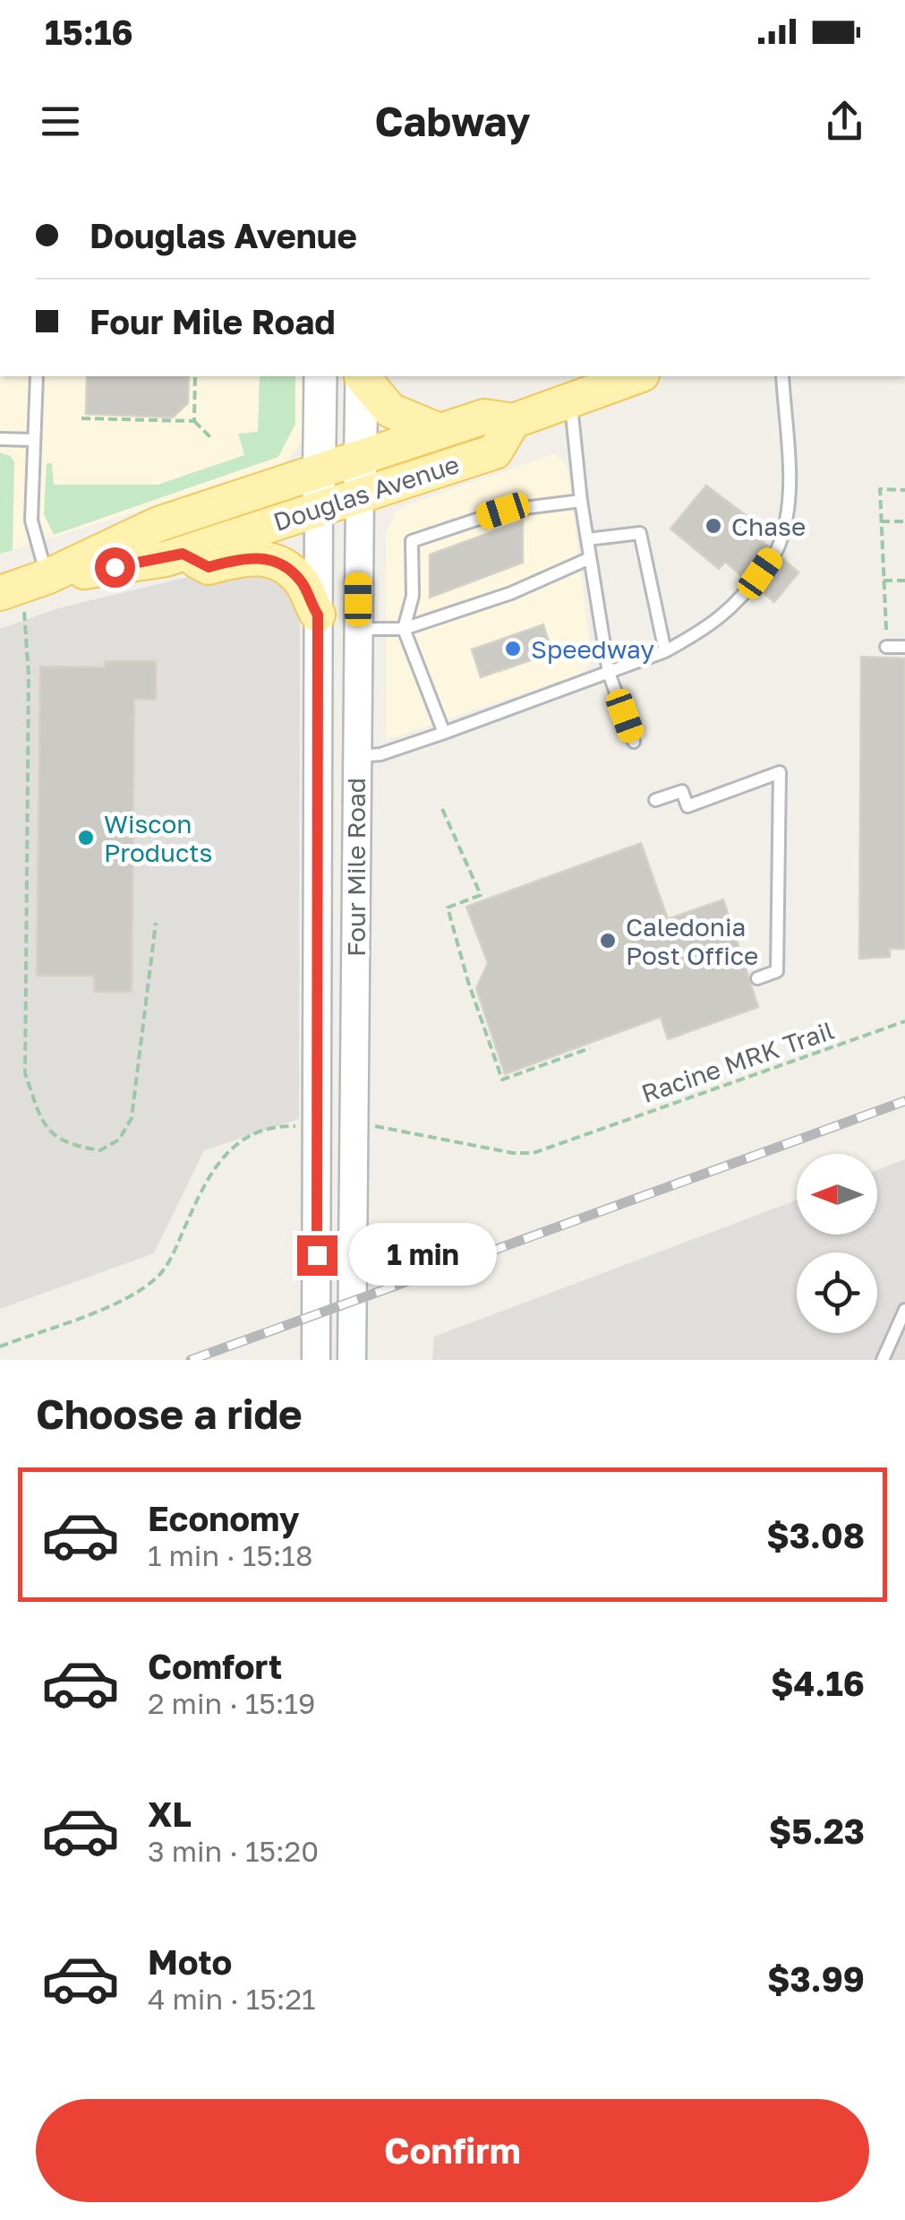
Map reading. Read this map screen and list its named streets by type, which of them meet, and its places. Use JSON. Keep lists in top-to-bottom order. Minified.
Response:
{"streets":{"main road":["Douglas Avenue","Four Mile Road"],"path":["Racine MRK Trail"]},"crossings":[["Douglas Avenue","Four Mile Road"]],"places":["Chase","Speedway","Wiscon Products","Caledonia Post Office"],"north":"left","page":{"status":"15:16","header":"Cabway","banner":["Douglas Avenue","Four Mile Road"],"bubble":"1 min","heading":"Choose a ride","list":[{"name":"Economy","note":"1 min · 15:18","value":"$3.08"},{"name":"Comfort","note":"2 min · 15:19","value":"$4.16"},{"name":"XL","note":"3 min · 15:20","value":"$5.23"},{"name":"Moto","note":"4 min · 15:21","value":"$3.99"}],"buttons":"Confirm"}}
